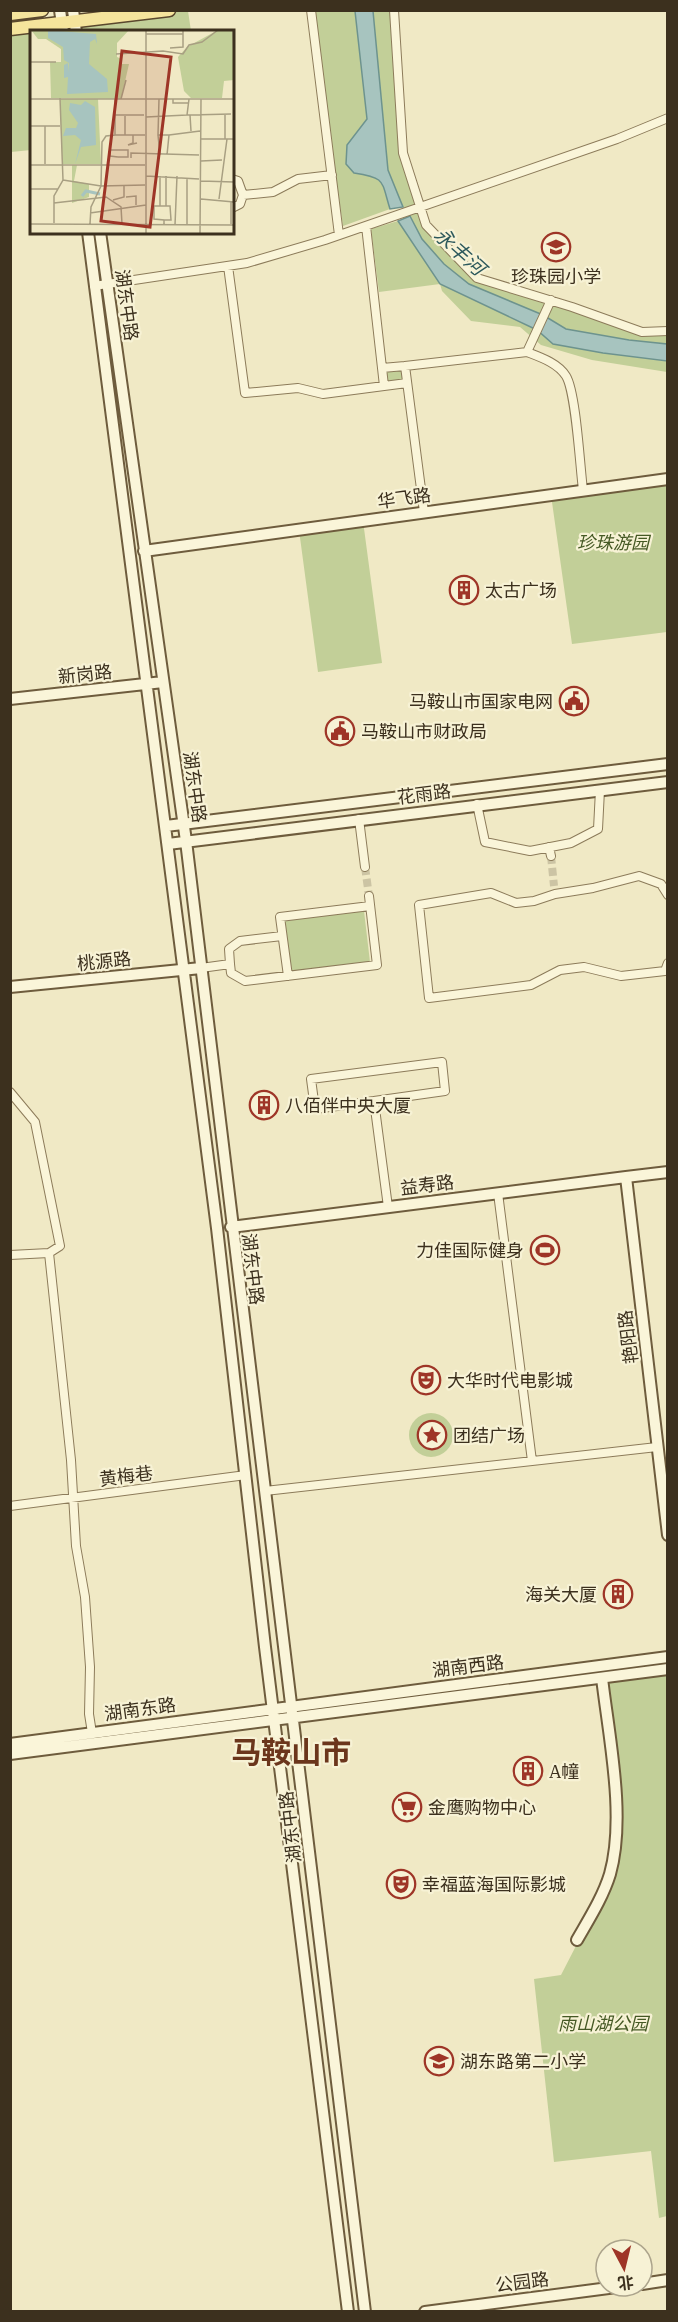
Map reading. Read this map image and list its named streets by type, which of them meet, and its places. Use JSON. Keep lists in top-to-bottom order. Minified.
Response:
{"streets":{"main road":["湖东中路","华飞路","新岗路","花雨路","桃源路","益寿路","艳阳路","湖南西路","湖南东路","公园路"],"street":["黄梅巷"]},"crossings":[["湖东中路","华飞路"],["湖东中路","新岗路"],["湖东中路","花雨路"],["湖东中路","桃源路"],["湖东中路","益寿路"],["湖东中路","黄梅巷"],["湖东中路","湖南西路"],["湖东中路","湖南东路"],["益寿路","艳阳路"]],"districts":["马鞍山市"],"water":["永丰河"],"parks":["珍珠游园","雨山湖公园"],"places":{"school or university":["珍珠园小学","湖东路第二小学"],"building":["太古广场","八佰伴中央大厦","海关大厦","A幢"],"public building":["马鞍山市国家电网","马鞍山市财政局"],"sports":["力佳国际健身"],"theatre":["大华时代电影城","幸福蓝海国际影城"],"place":["团结广场"],"supermarket":["金鹰购物中心"]},"north":"bottom"}
